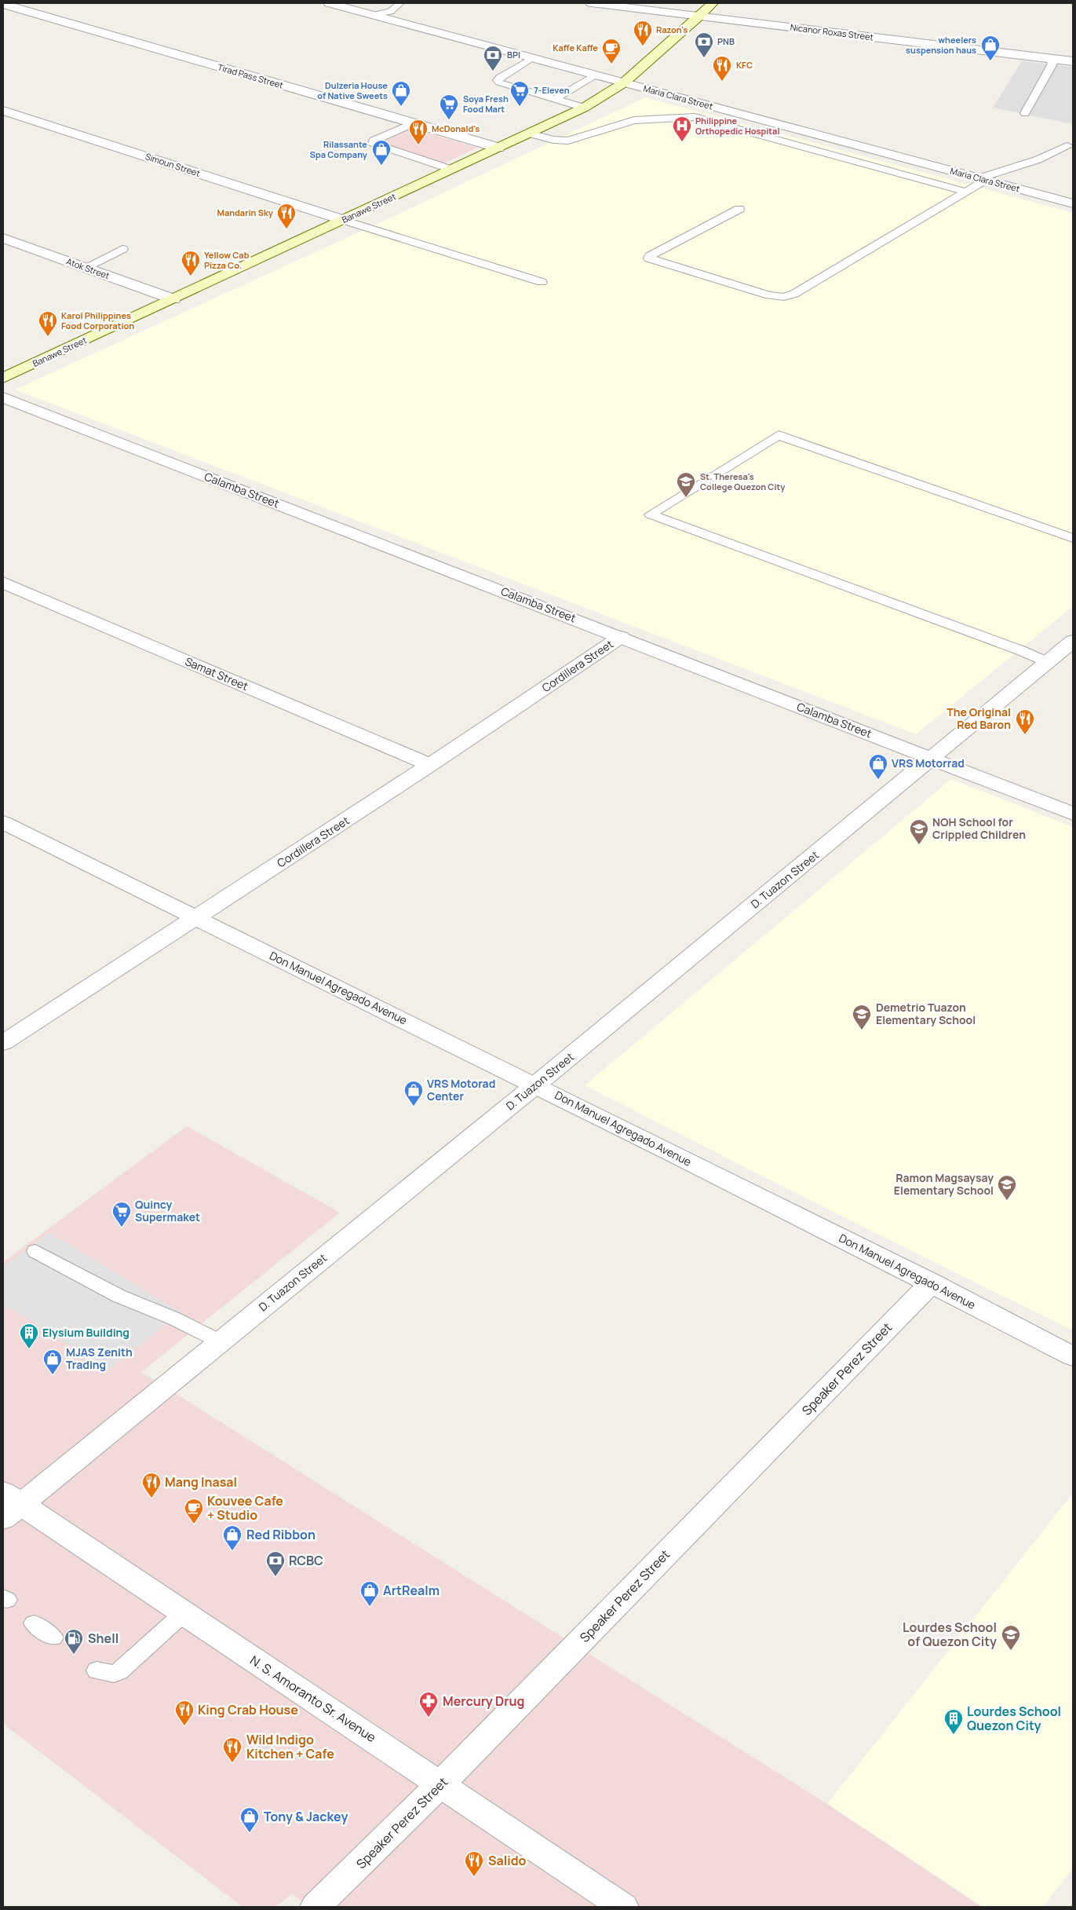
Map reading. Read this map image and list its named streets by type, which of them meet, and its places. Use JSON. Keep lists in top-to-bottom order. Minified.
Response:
{"streets":{"main road":["Banawe Street"],"street":["Nicanor Roxas Street","Tirad Pass Street","Maria Clara Street","Simoun Street","Atok Street","Calamba Street","Cordillera Street","Samat Street","D. Tuazon Street","Don Manuel Agregado Avenue","Speaker Perez Street","N. S. Amoranto Sr. Avenue"]},"crossings":[["Nicanor Roxas Street","Banawe Street"],["Tirad Pass Street","Banawe Street"],["Maria Clara Street","Banawe Street"],["Simoun Street","Banawe Street"],["Banawe Street","Atok Street"],["Calamba Street","Cordillera Street"],["Calamba Street","D. Tuazon Street"],["Cordillera Street","Samat Street"],["Cordillera Street","Don Manuel Agregado Avenue"],["D. Tuazon Street","Don Manuel Agregado Avenue"],["D. Tuazon Street","N. S. Amoranto Sr. Avenue"],["Don Manuel Agregado Avenue","Speaker Perez Street"],["Speaker Perez Street","N. S. Amoranto Sr. Avenue"]],"places":{"restaurant":["Razon's","KFC","McDonald's","Mandarin Sky","Yellow Cab Pizza Co.","Karol Philippines Food Corporation","The Original Red Baron","Mang Inasal","King Crab House","Wild Indigo Kitchen + Cafe","Salido"],"bank":["PNB","BPI","RCBC"],"shop":["wheelers suspension haus","Dulzeria House of Native Sweets","Rilassante Spa Company","VRS Motorrad","VRS Motorad Center","MJAS Zenith Trading","Red Ribbon","ArtRealm","Tony & Jackey"],"cafe":["Kaffe Kaffe","Kouvee Cafe + Studio"],"supermarket":["7-Eleven","Soya Fresh Food Mart","Quincy Supermaket"],"hospital":["Philippine Orthopedic Hospital"],"school or university":["St. Theresa's College Quezon City","NOH School for Crippled Children","Demetrio Tuazon Elementary School","Ramon Magsaysay Elementary School","Lourdes School of Quezon City"],"building":["Elysium Building","Lourdes School Quezon City"],"fuel station":["Shell"],"pharmacy":["Mercury Drug"]}}
